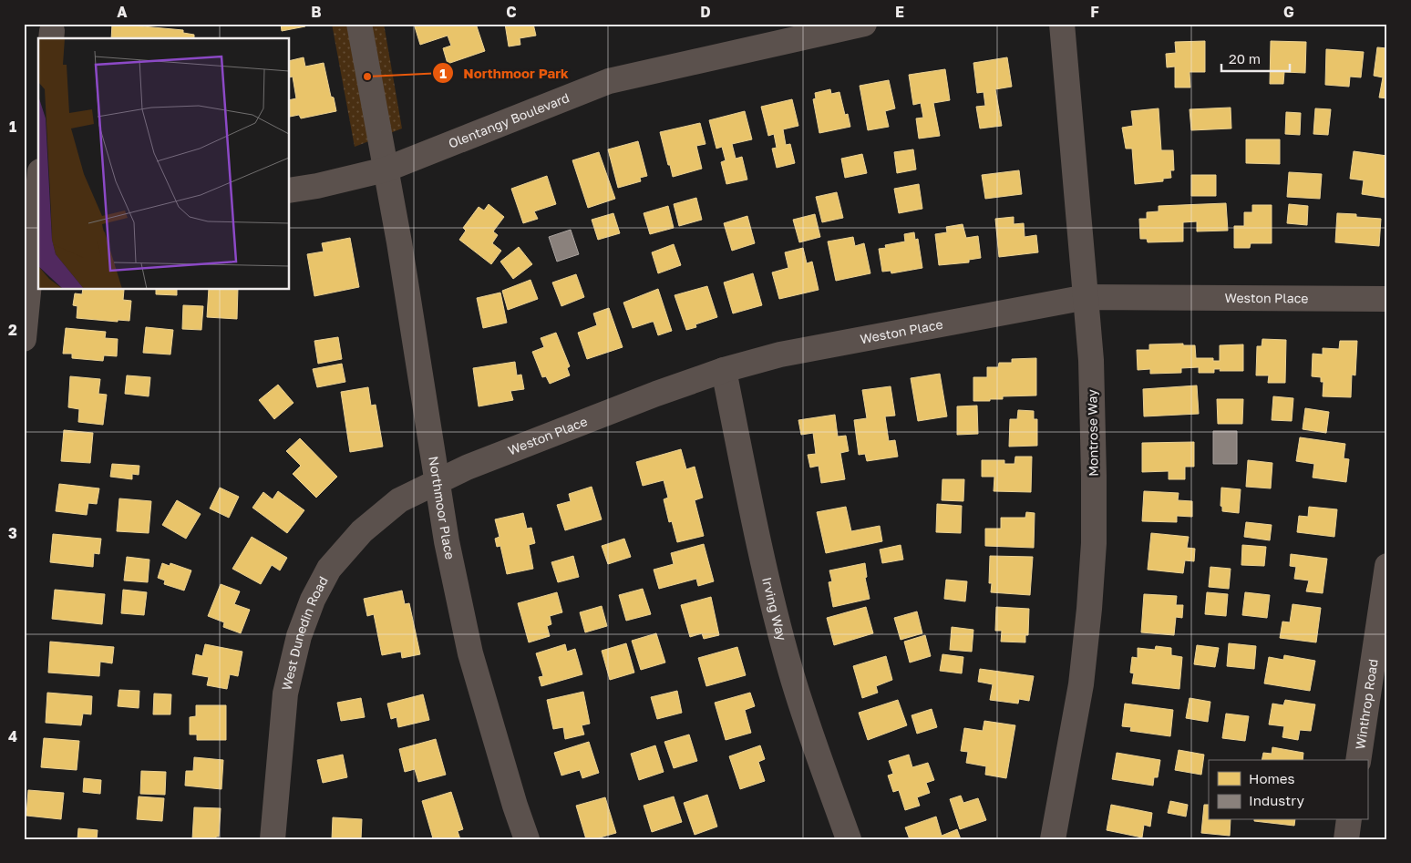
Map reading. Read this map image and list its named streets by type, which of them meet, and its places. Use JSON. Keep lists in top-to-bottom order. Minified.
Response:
{"streets":{"street":["Olentangy Boulevard","Weston Place","Montrose Way","Northmoor Place","Irving Way","West Dunedin Road","Winthrop Road"]},"crossings":[["Olentangy Boulevard","Northmoor Place"],["Weston Place","Montrose Way"],["Weston Place","Northmoor Place"],["Weston Place","Irving Way"],["Weston Place","West Dunedin Road"],["Northmoor Place","West Dunedin Road"]],"places":["Northmoor Park"],"legend":["Homes","Industry"],"scale_bar":"20 m","grid":{"columns":["A","B","C","D","E","F","G"],"rows":["1","2","3","4"]}}
